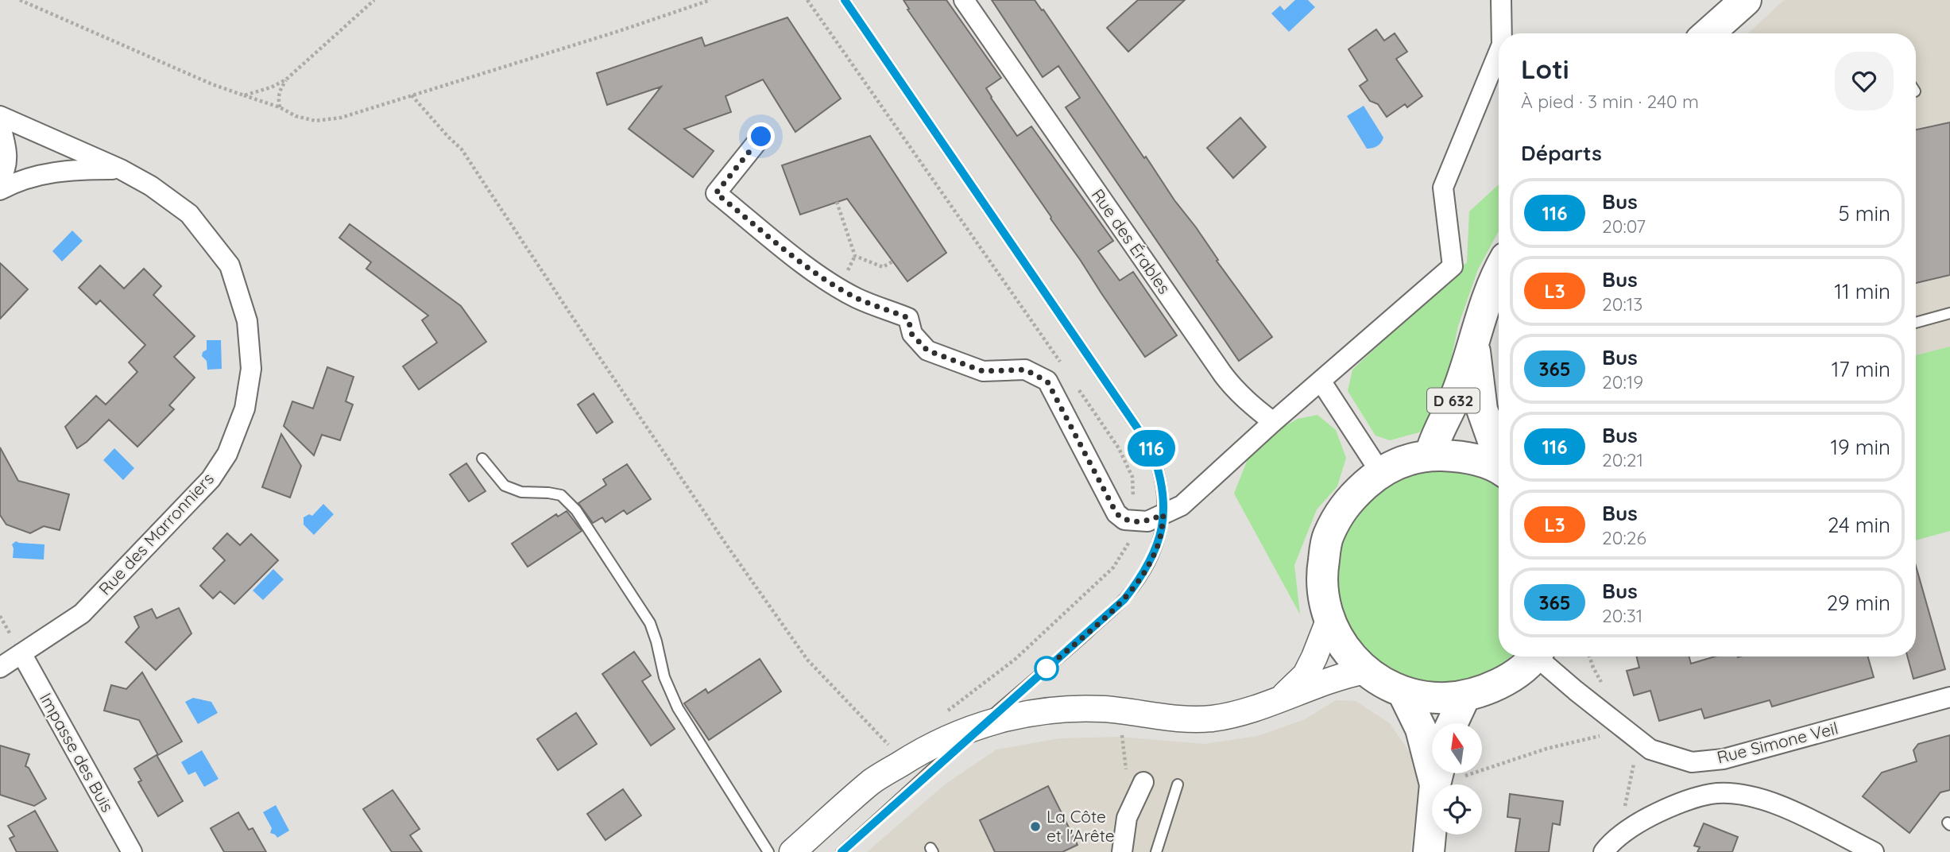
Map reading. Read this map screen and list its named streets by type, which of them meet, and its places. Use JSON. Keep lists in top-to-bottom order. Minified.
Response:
{"streets":{"main road":["D 632"],"street":["Rue des Érables","Rue des Marronniers","Rue Simone Veil","Impasse des Buis"]},"crossings":[["Rue des Marronniers","Impasse des Buis"]],"places":["La Côte et l'Arête"],"lines":["bus line 116"],"north":"top","page":{"on_map":"116","heading":[["Loti","À pied · 3 min · 240 m"],"Départs"],"list":[{"mark":"116","name":"Bus","note":"20:07","value":"5 min"},{"mark":"L3","name":"Bus","note":"20:13","value":"11 min"},{"mark":"365","name":"Bus","note":"20:19","value":"17 min"},{"mark":"116","name":"Bus","note":"20:21","value":"19 min"},{"mark":"L3","name":"Bus","note":"20:26","value":"24 min"},{"mark":"365","name":"Bus","note":"20:31","value":"29 min"}]}}
